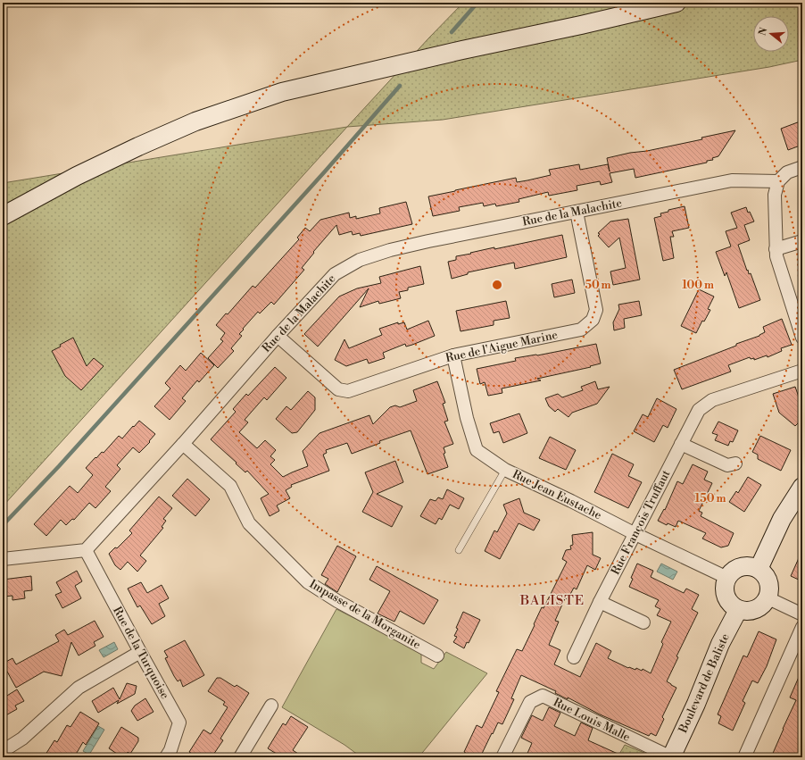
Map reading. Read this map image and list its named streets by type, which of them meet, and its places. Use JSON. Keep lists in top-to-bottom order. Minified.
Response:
{"streets":{"main road":["Boulevard de Baliste"],"street":["Rue de la Malachite","Rue de l'Aigue Marine","Rue Jean Eustache","Rue François Truffaut","Impasse de la Morganite","Rue de la Turquoise","Rue Louis Malle"]},"crossings":[["Rue de la Malachite","Rue de l'Aigue Marine"],["Rue de la Malachite","Impasse de la Morganite"],["Rue de la Malachite","Rue de la Turquoise"],["Rue de l'Aigue Marine","Rue Jean Eustache"],["Rue Jean Eustache","Rue François Truffaut"],["Rue Jean Eustache","Boulevard de Baliste"],["Boulevard de Baliste","Rue Louis Malle"]],"districts":["BALISTE"],"north":"left","rings":["50 m","100 m","150 m"]}
